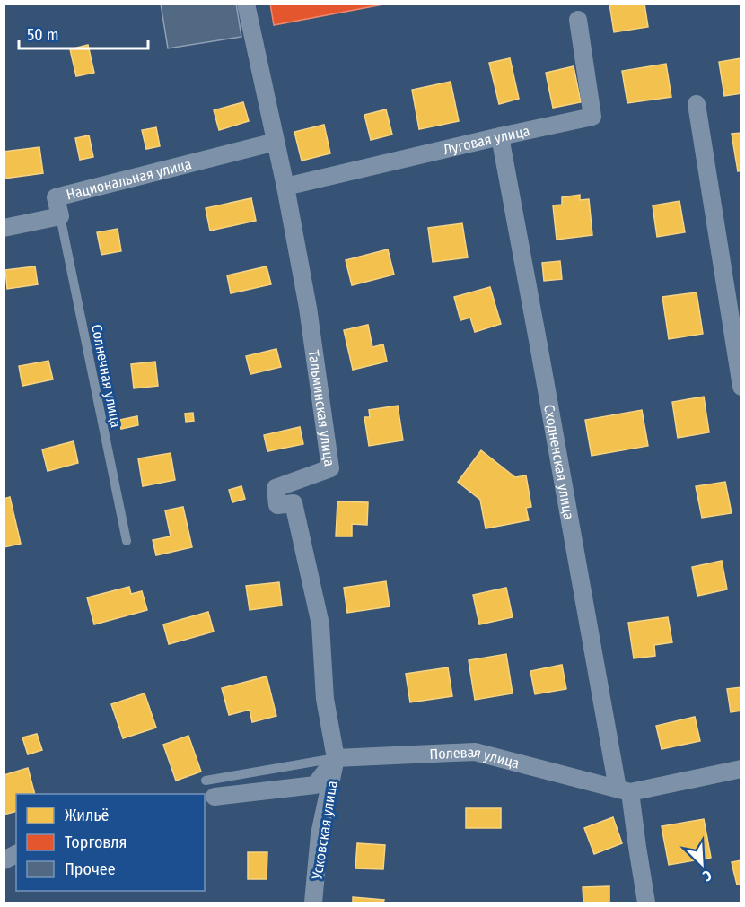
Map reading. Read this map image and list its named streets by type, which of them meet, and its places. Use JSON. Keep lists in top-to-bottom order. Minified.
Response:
{"streets":{"street":["Луговая улица","Национальная улица","Тальминская улица","Сходненская улица","Полевая улица","Усковская улица"],"lane":["Солнечная улица"]},"crossings":[["Луговая улица","Тальминская улица"],["Луговая улица","Сходненская улица"],["Национальная улица","Солнечная улица"],["Национальная улица","Тальминская улица"],["Тальминская улица","Полевая улица"],["Тальминская улица","Усковская улица"],["Сходненская улица","Полевая улица"],["Полевая улица","Усковская улица"]],"legend":["Жильё","Торговля","Прочее"],"scale_bar":"50 m","north":"bottom right"}
